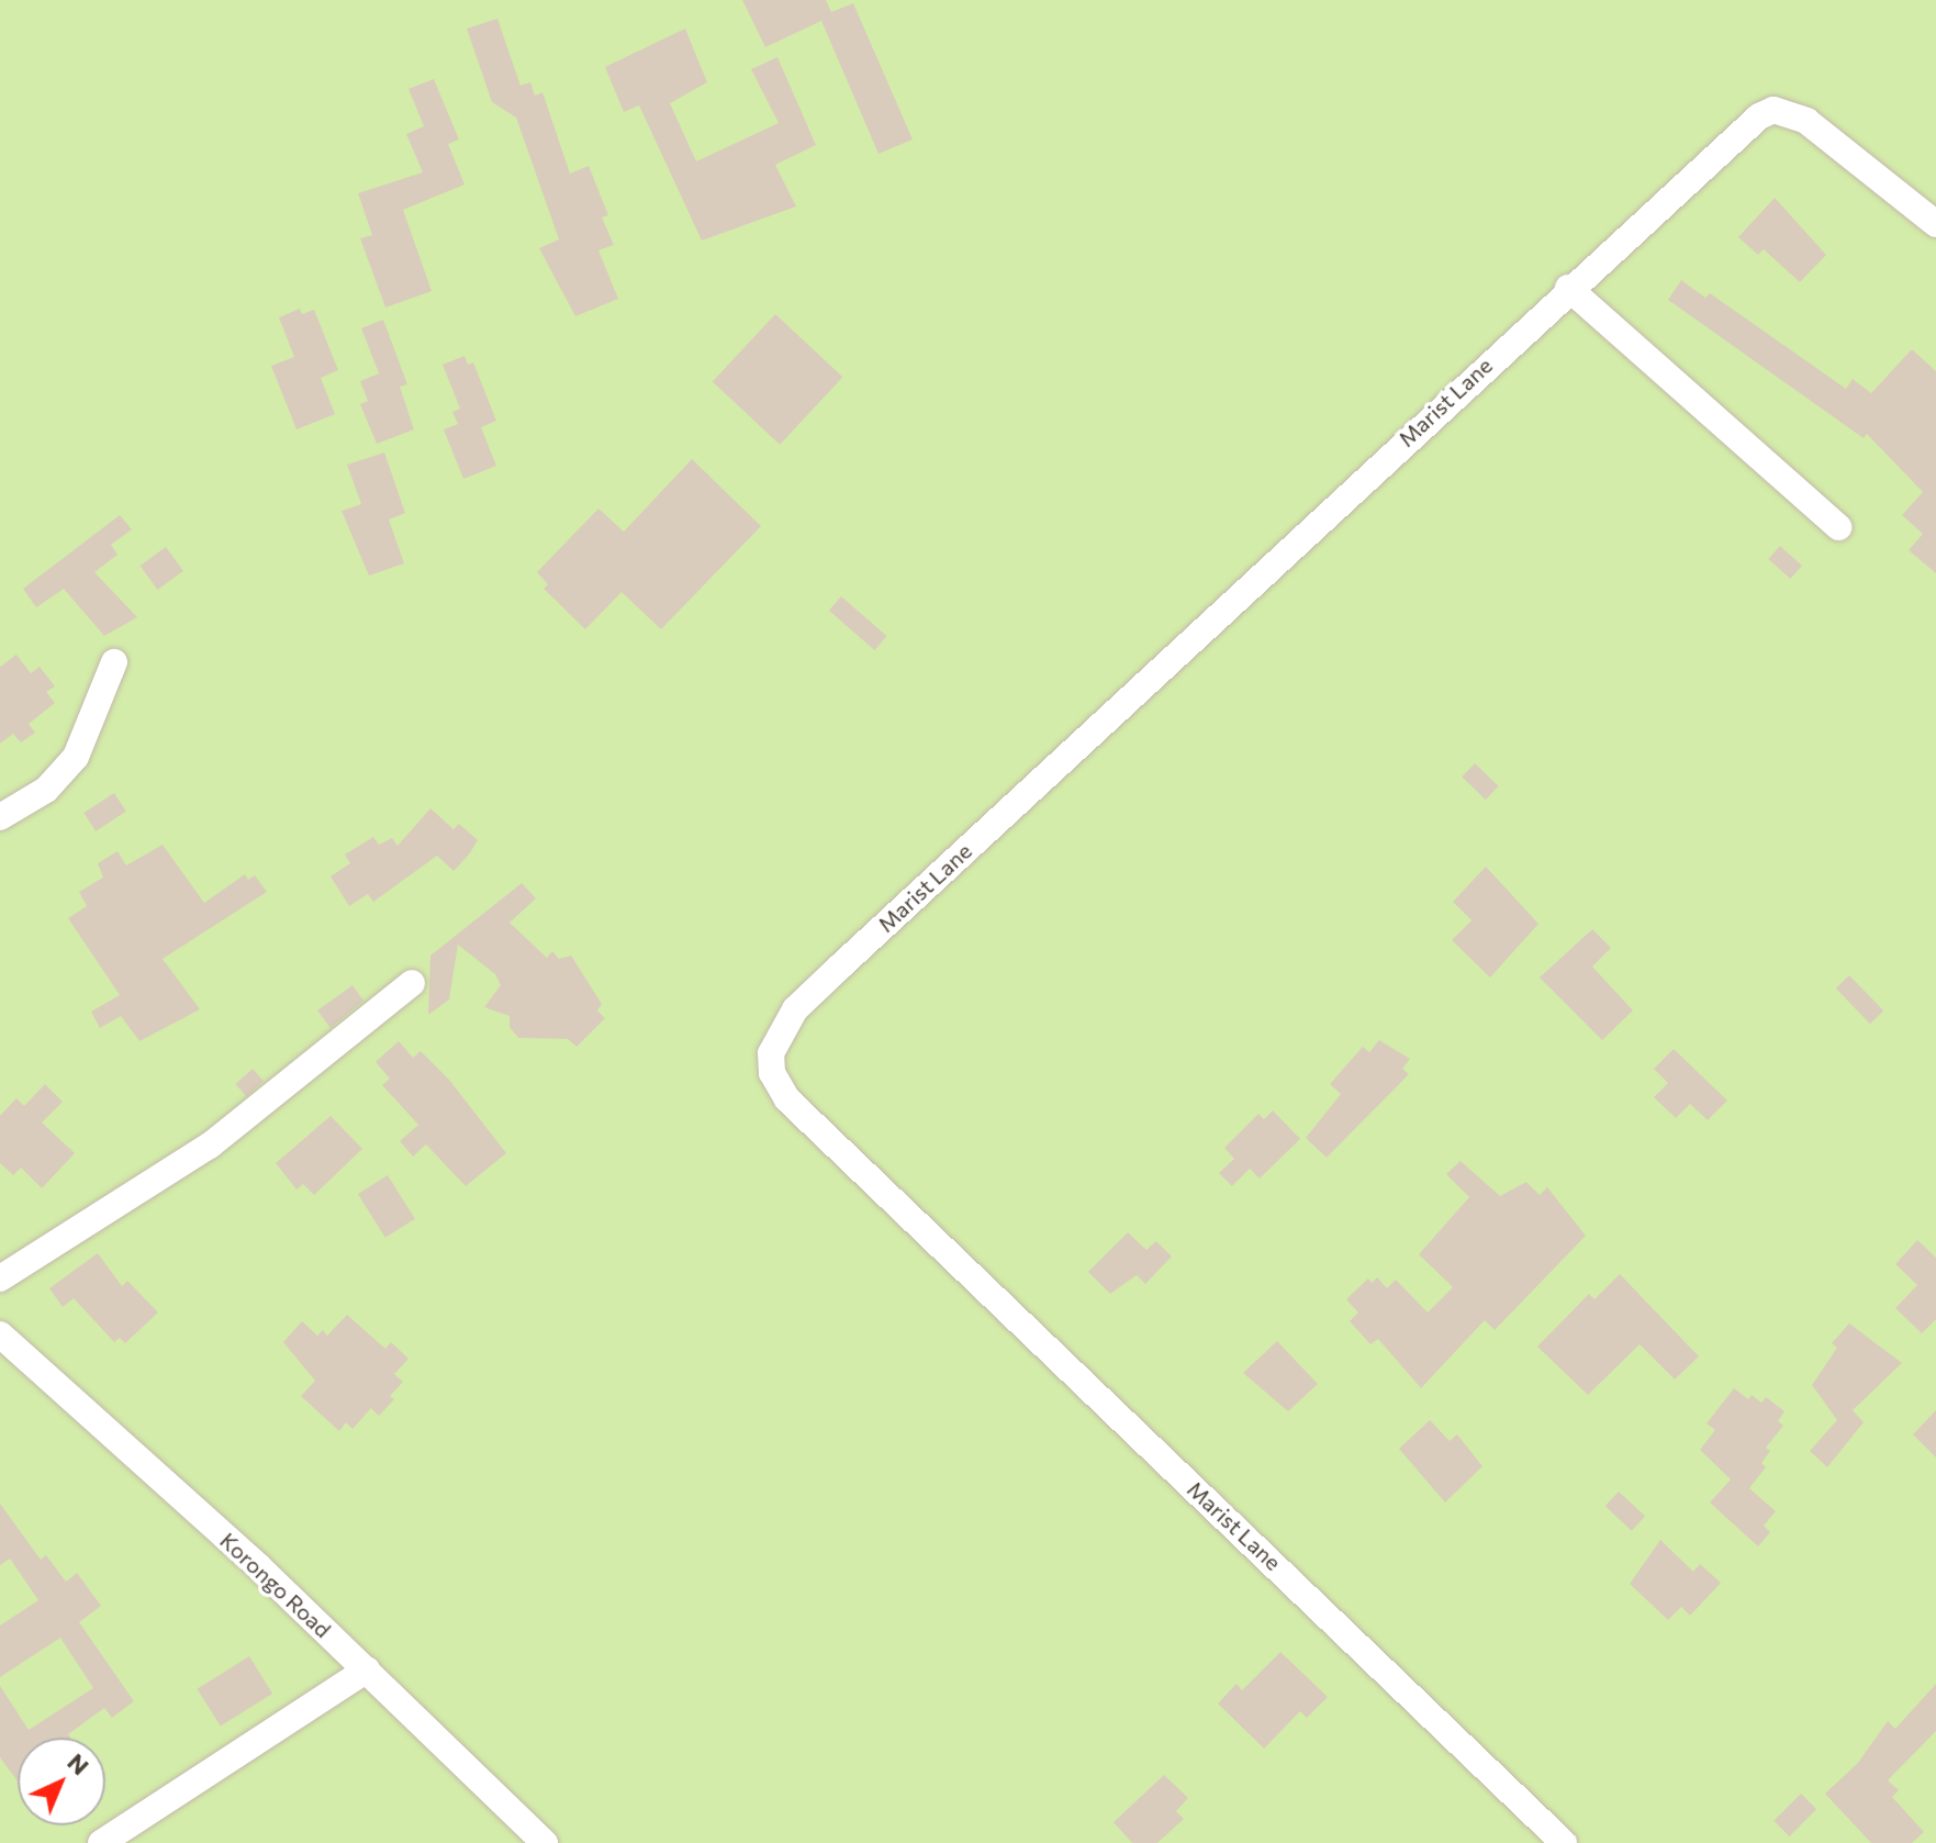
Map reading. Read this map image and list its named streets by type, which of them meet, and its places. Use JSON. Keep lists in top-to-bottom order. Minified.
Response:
{"streets":{"street":["Marist Lane","Korongo Road"]},"north":"top right"}
